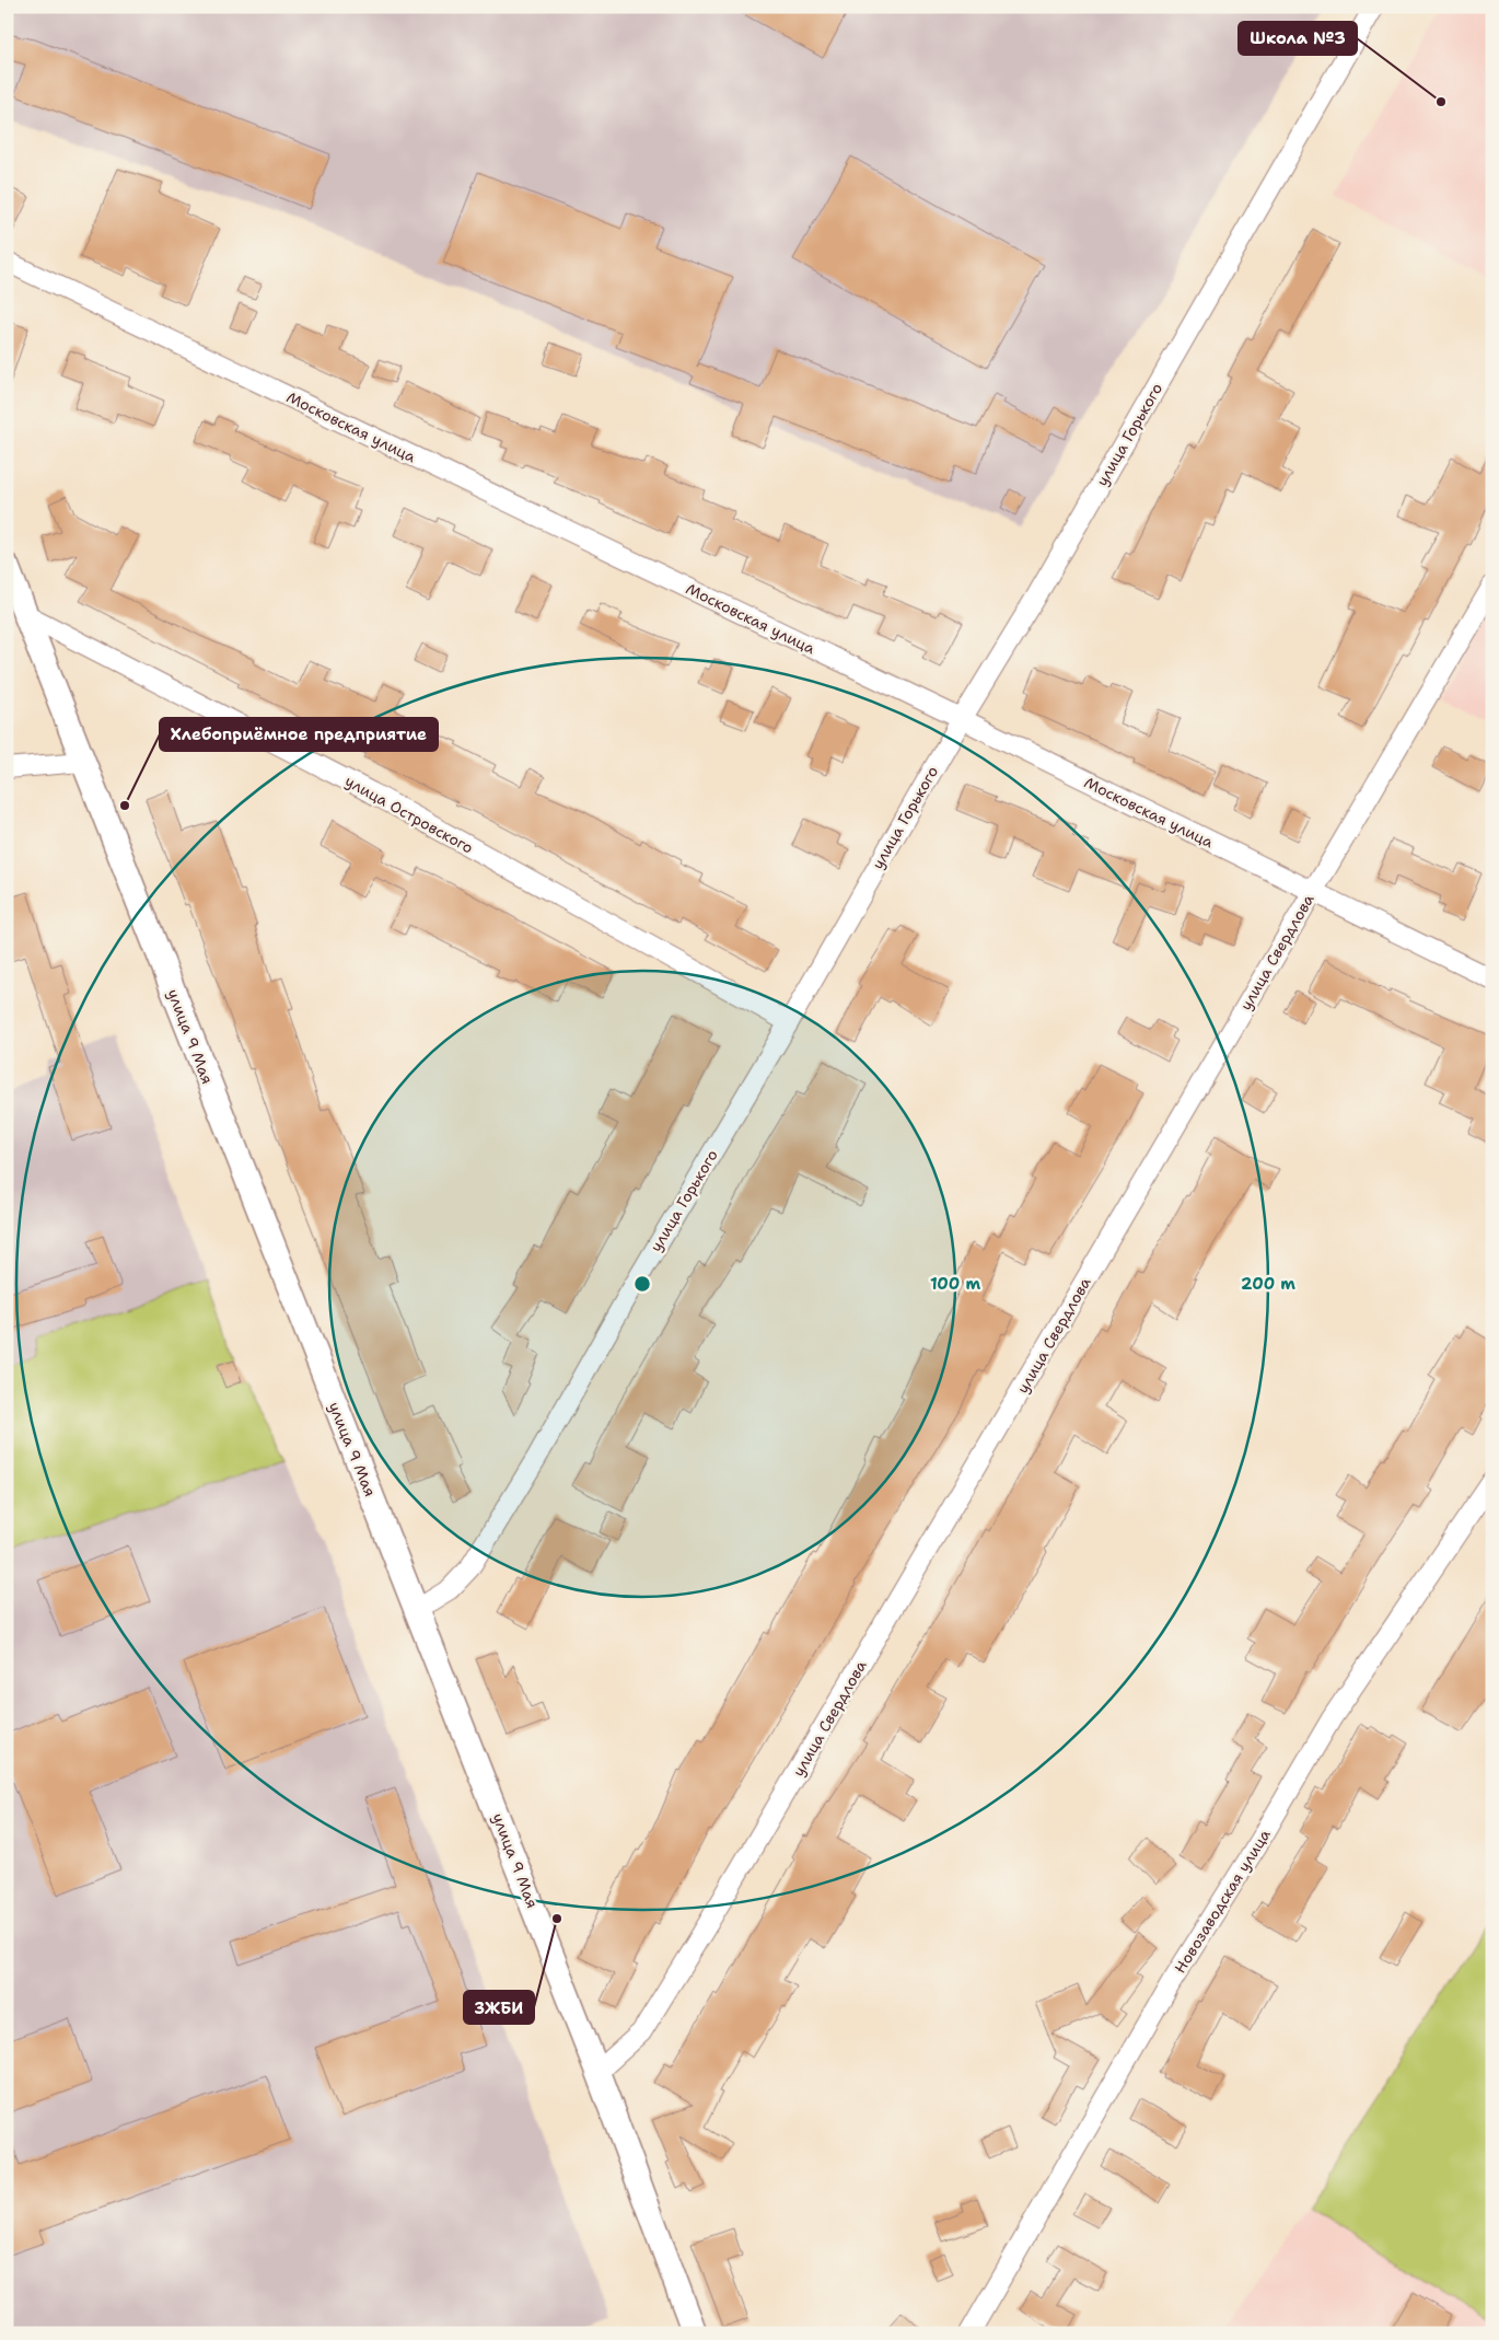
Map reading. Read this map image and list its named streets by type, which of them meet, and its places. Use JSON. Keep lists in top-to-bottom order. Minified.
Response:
{"streets":{"street":["Московская улица","улица Горького","улица Островского","улица Свердлова","улица 9 Мая","Новозаводская улица"]},"crossings":[["Московская улица","улица Горького"],["Московская улица","улица Свердлова"],["улица Горького","улица Островского"],["улица Горького","улица 9 Мая"],["улица Островского","улица 9 Мая"],["улица Свердлова","улица 9 Мая"]],"places":["Школа №3","Хлебоприёмное предприятие","ЗЖБИ"],"rings":["100 m","200 m"]}
